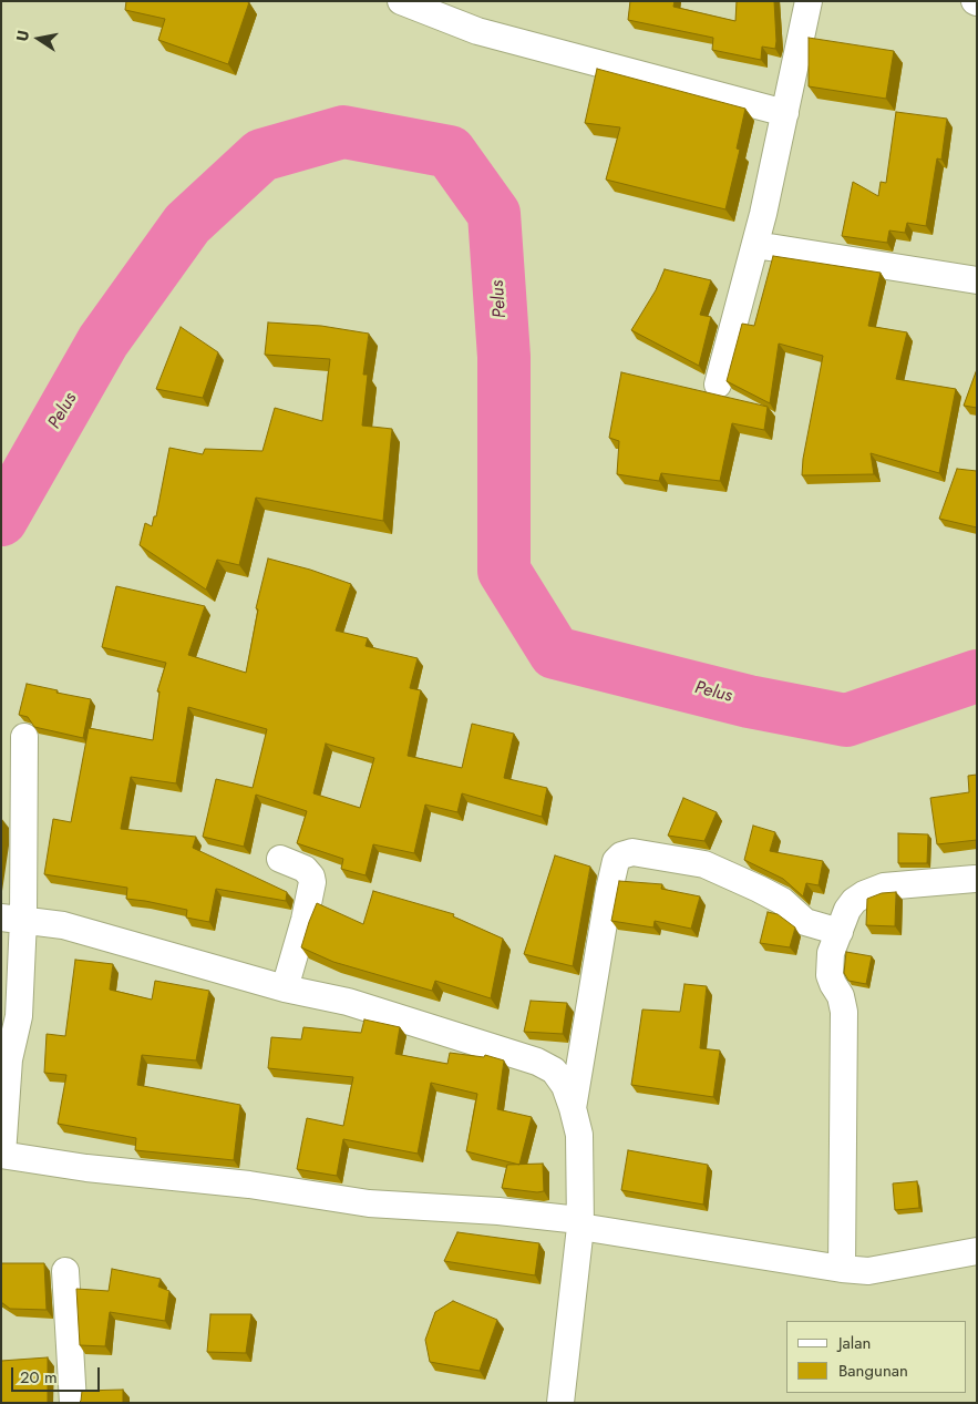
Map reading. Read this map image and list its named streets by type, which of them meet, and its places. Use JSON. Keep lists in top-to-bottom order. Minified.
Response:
{"water":["Pelus"],"legend":["Jalan","Bangunan"],"scale_bar":"20 m","north":"left"}
